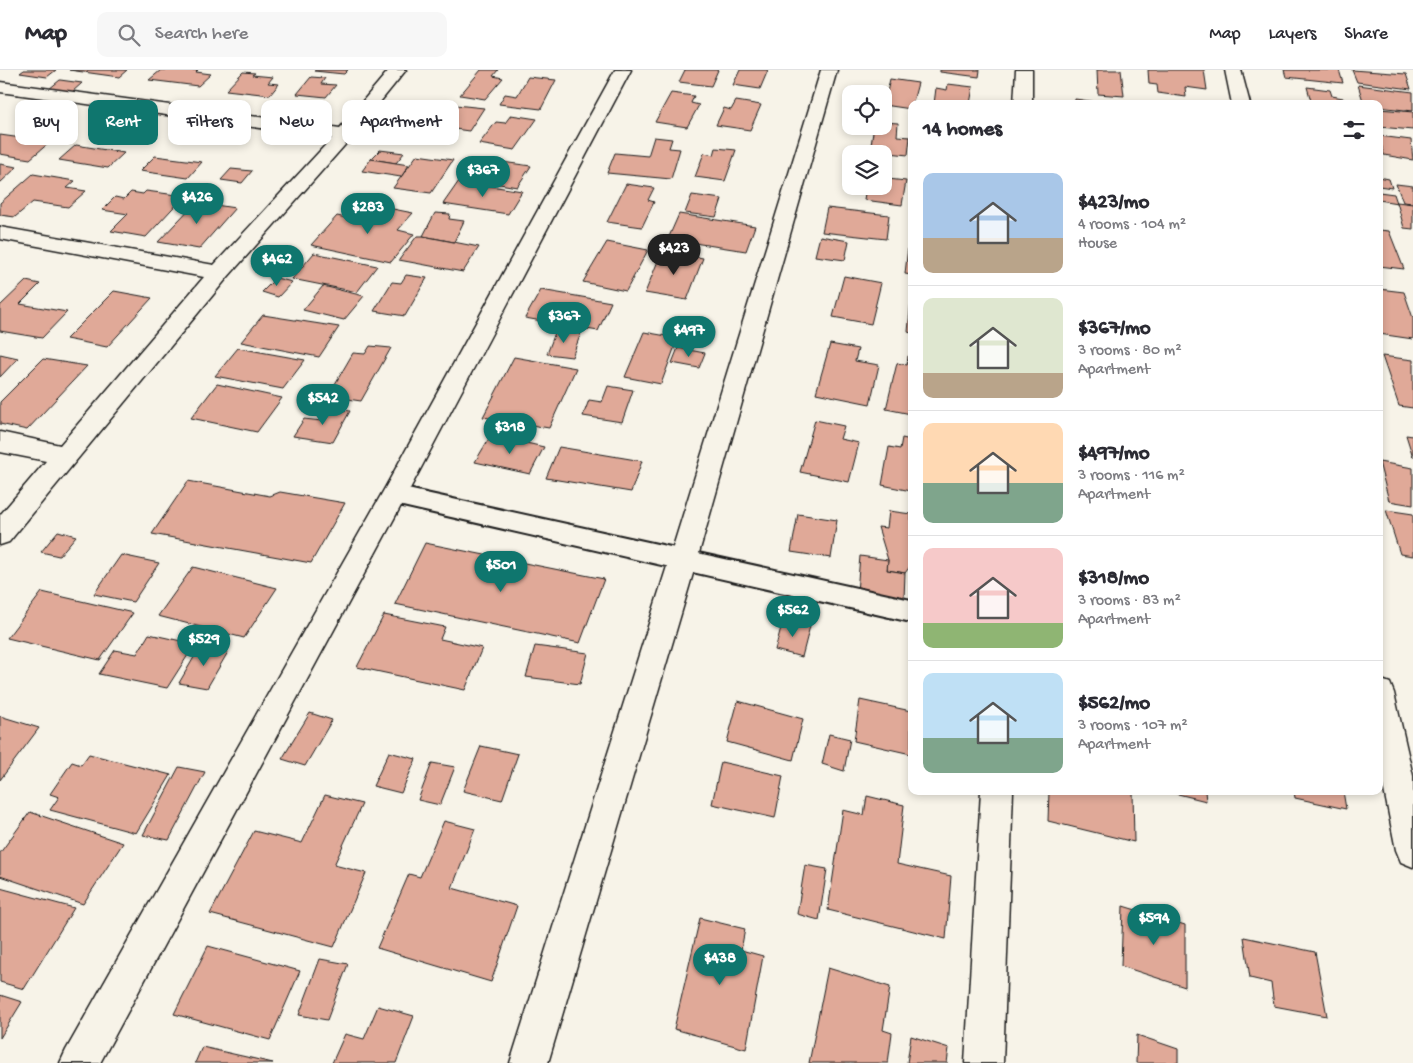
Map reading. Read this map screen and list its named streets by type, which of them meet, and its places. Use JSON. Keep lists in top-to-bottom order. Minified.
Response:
{"page":{"header":"Map","search":"Search here","nav":["Map","Layers","Share"],"chip":["Buy","Rent","Filters","New","Apartment"],"heading":"14 homes","price":["$367","$426","$283","$423","$462","$367","$497","$542","$318","$501","$562","$529","$594","$438"],"list":[{"name":"$423/mo","note":"4 rooms · 104 m² · House"},{"name":"$367/mo","note":"3 rooms · 80 m² · Apartment"},{"name":"$497/mo","note":"3 rooms · 116 m² · Apartment"},{"name":"$318/mo","note":"3 rooms · 83 m² · Apartment"},{"name":"$562/mo","note":"3 rooms · 107 m² · Apartment"}]}}
